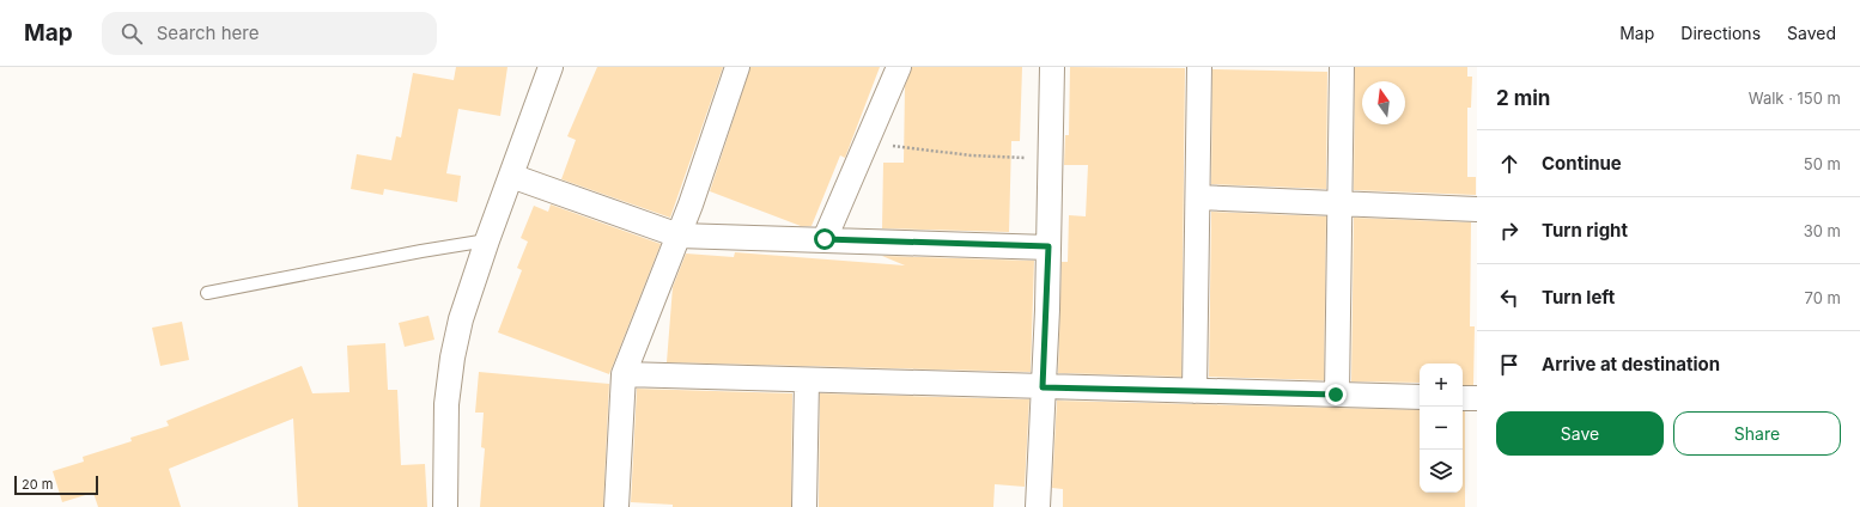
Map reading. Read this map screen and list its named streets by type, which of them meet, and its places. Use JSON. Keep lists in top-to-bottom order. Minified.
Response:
{"scale_bar":"20 m","north":"top","page":{"header":"Map","search":"Search here","nav":["Map","Directions","Saved"],"heading":["2 min","Walk · 150 m"],"list":[["Continue","50 m"],["Turn right","30 m"],["Turn left","70 m"],"Arrive at destination"],"map_buttons":["+","−"],"buttons":["Save","Share"],"scale":"20 m"}}
